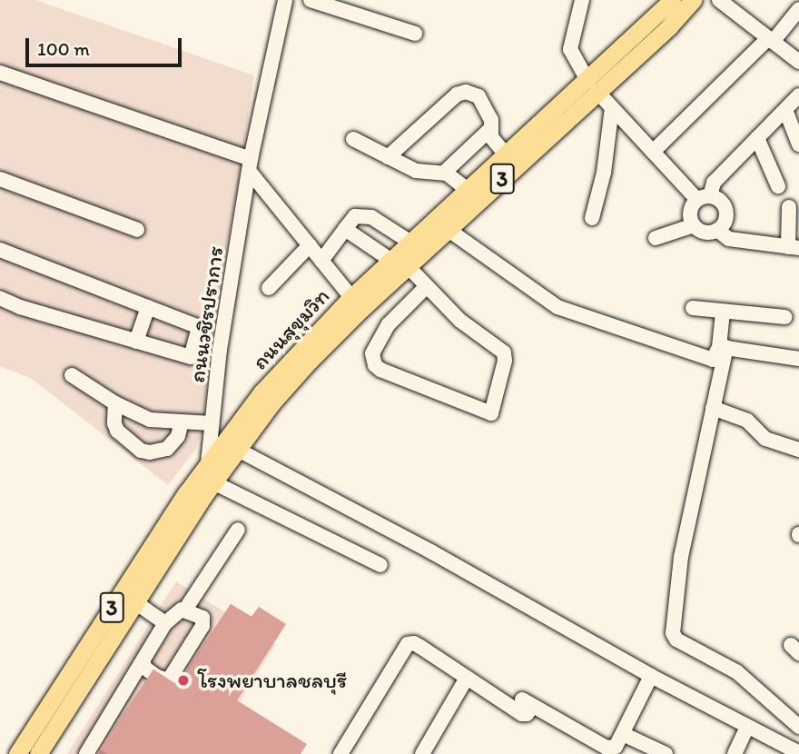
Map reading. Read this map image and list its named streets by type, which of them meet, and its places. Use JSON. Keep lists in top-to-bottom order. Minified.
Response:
{"streets":{"main road":["3","ถนนสุขุมวิท"],"street":["ถนนวชิรปราการ"]},"crossings":[["ถนนวชิรปราการ","ถนนสุขุมวิท"]],"places":["โรงพยาบาลชลบุรี"],"scale_bar":"100 m"}
